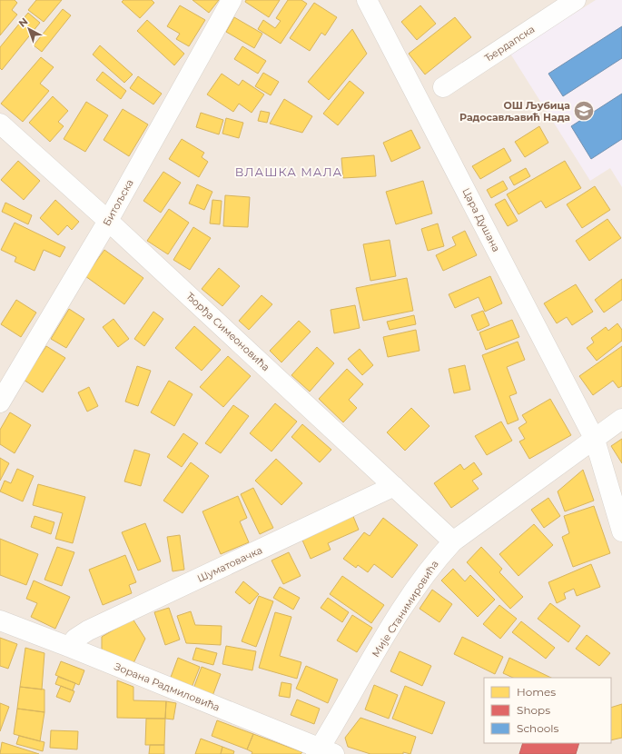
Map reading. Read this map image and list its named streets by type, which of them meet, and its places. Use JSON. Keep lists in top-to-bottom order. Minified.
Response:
{"streets":{"street":["Ђердапска","Битољска","Цара Душана","Ђорђа Симеоновића","Шуматовачка","Мије Станимировића","Зорана Радмиловића"]},"crossings":[["Битољска","Ђорђа Симеоновића"],["Цара Душана","Мије Станимировића"],["Ђорђа Симеоновића","Шуматовачка"],["Ђорђа Симеоновића","Мије Станимировића"],["Шуматовачка","Зорана Радмиловића"],["Мије Станимировића","Зорана Радмиловића"]],"districts":["ВЛАШКА МАЛА"],"places":{"school or university":["ОШ Љубица Радосављавић Нада"]},"legend":["Homes","Shops","Schools"],"north":"top left"}
